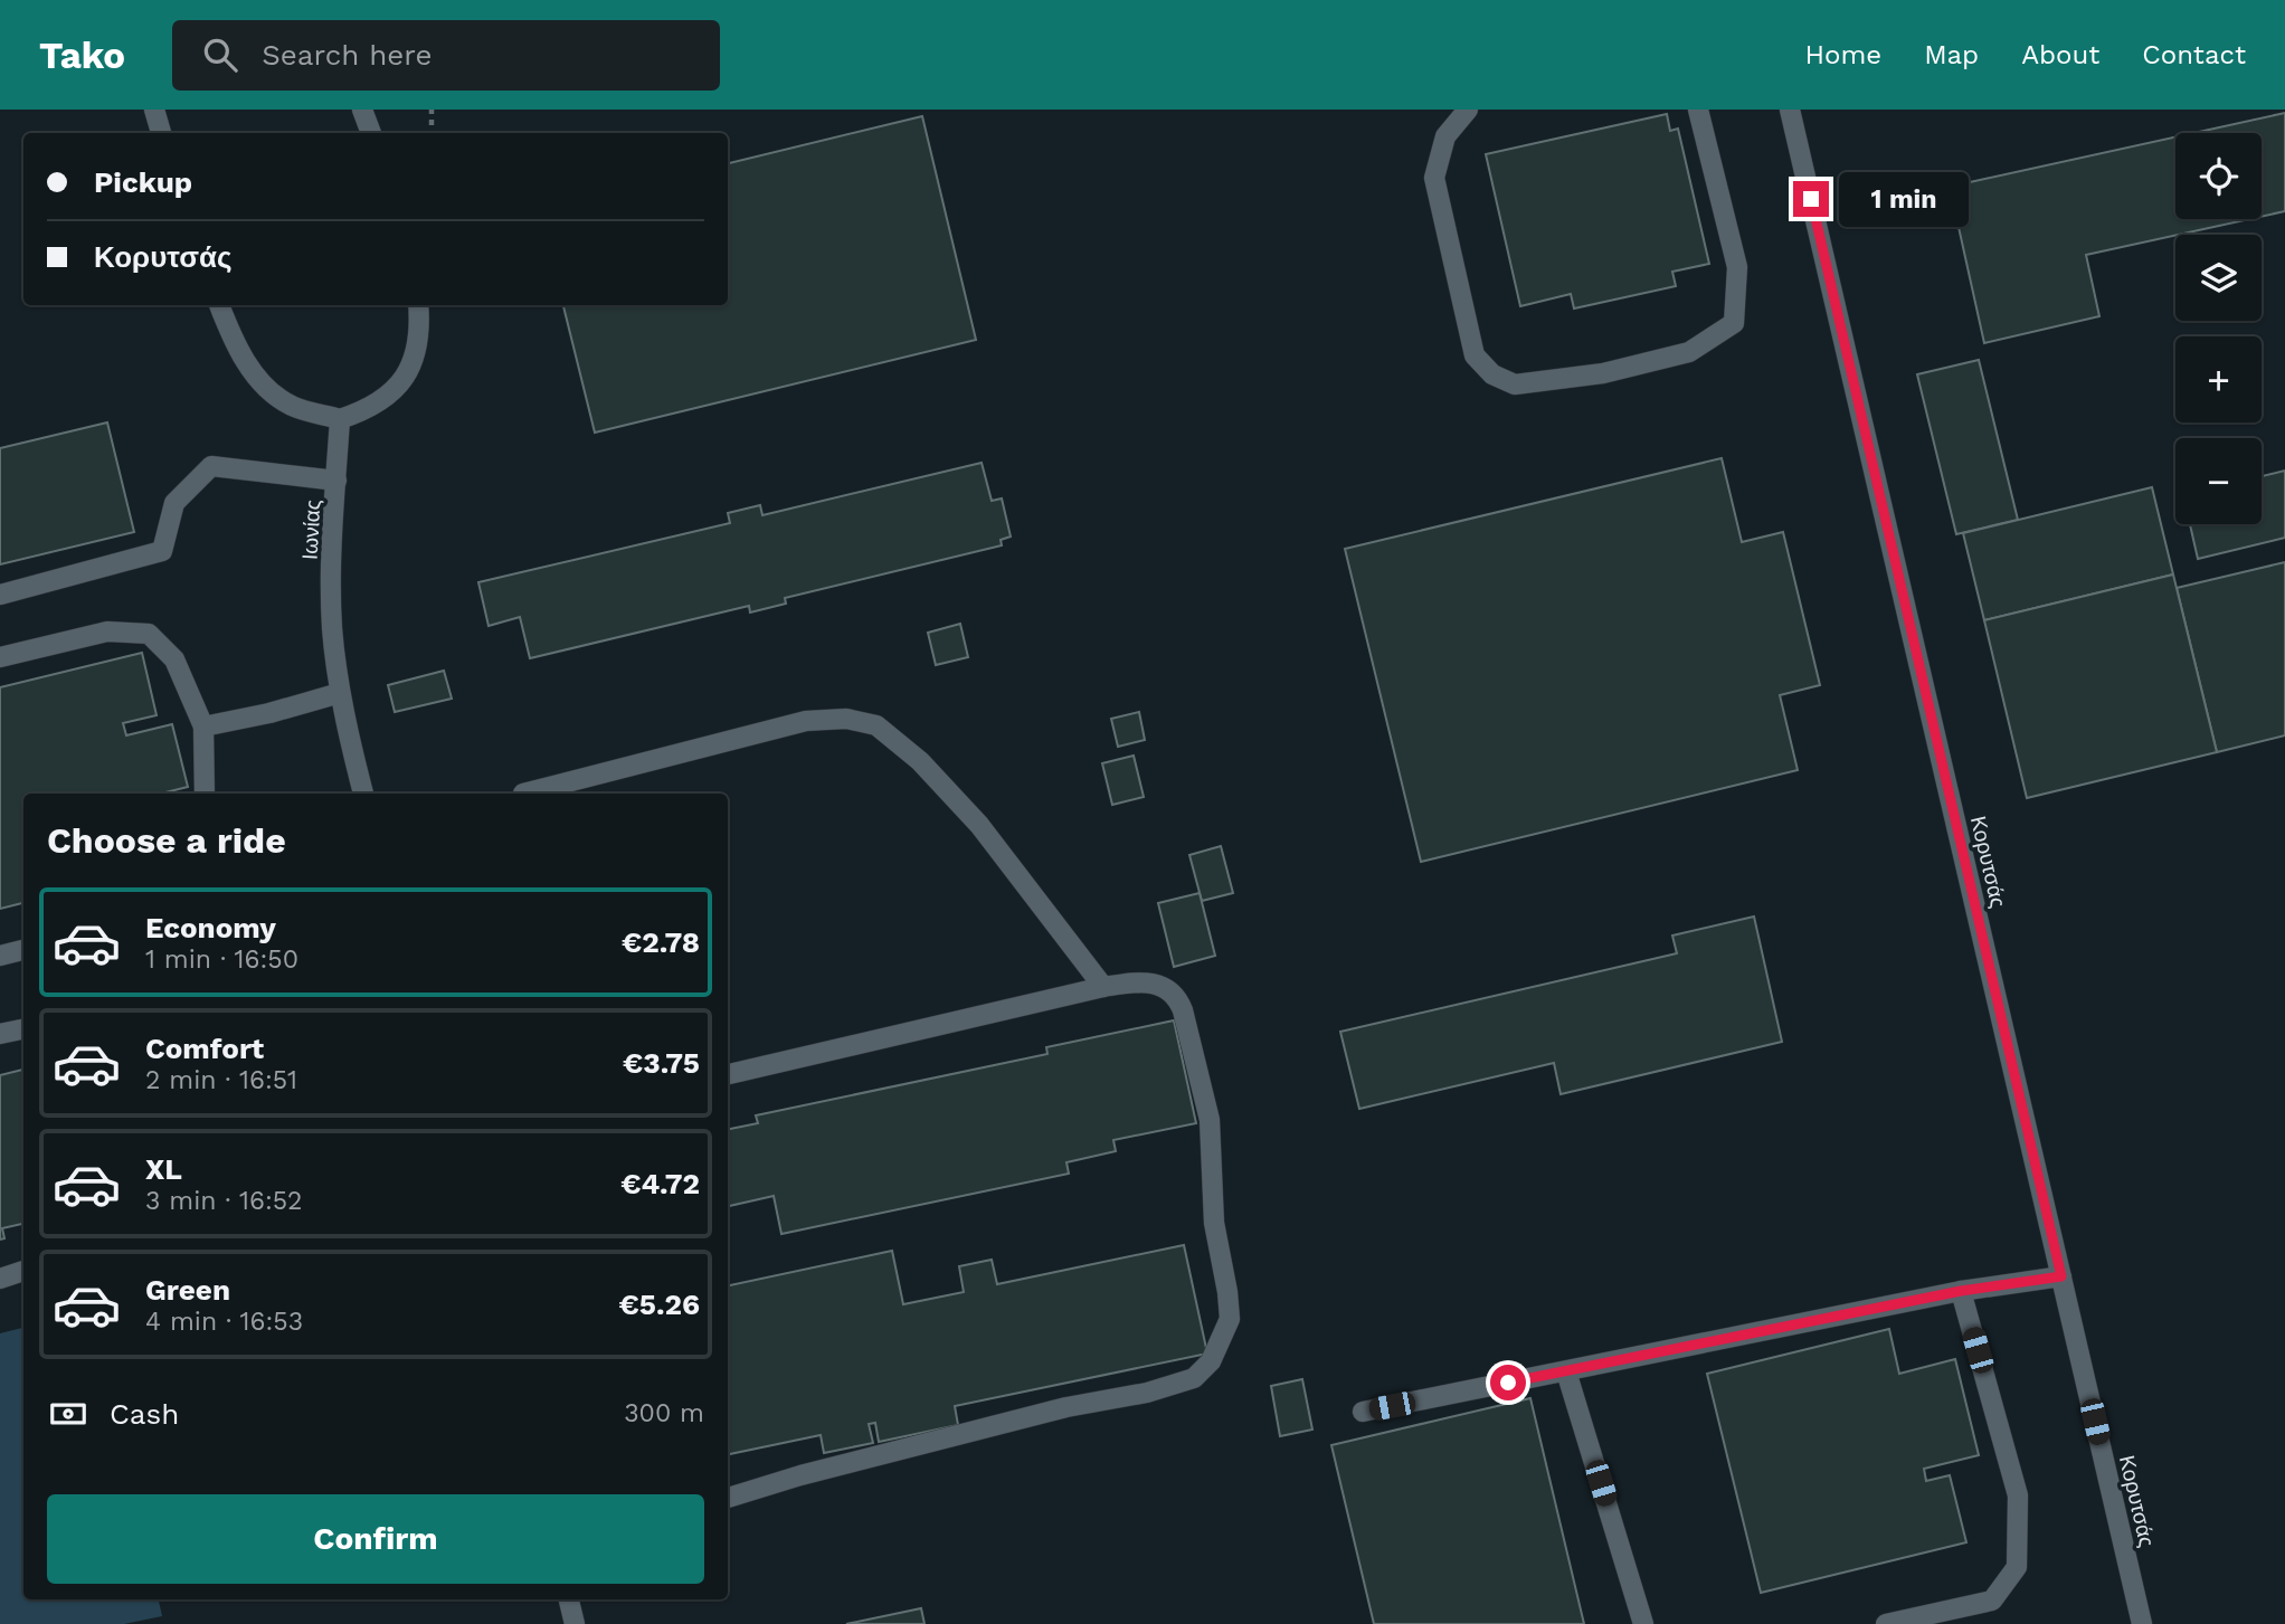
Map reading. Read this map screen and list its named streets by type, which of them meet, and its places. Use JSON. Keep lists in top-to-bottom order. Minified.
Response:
{"streets":{"street":["Ιωνίας","Κορυτσάς"]},"page":{"header":"Tako","search":"Search here","nav":["Home","Map","About","Contact"],"map_buttons":["+","−"],"banner":["Pickup","Κορυτσάς"],"bubble":"1 min","heading":"Choose a ride","list":[{"name":"Economy","note":"1 min · 16:50","value":"€2.78"},{"name":"Comfort","note":"2 min · 16:51","value":"€3.75"},{"name":"XL","note":"3 min · 16:52","value":"€4.72"},{"name":"Green","note":"4 min · 16:53","value":"€5.26"}],"pay":["Cash","300 m"],"buttons":"Confirm"}}
